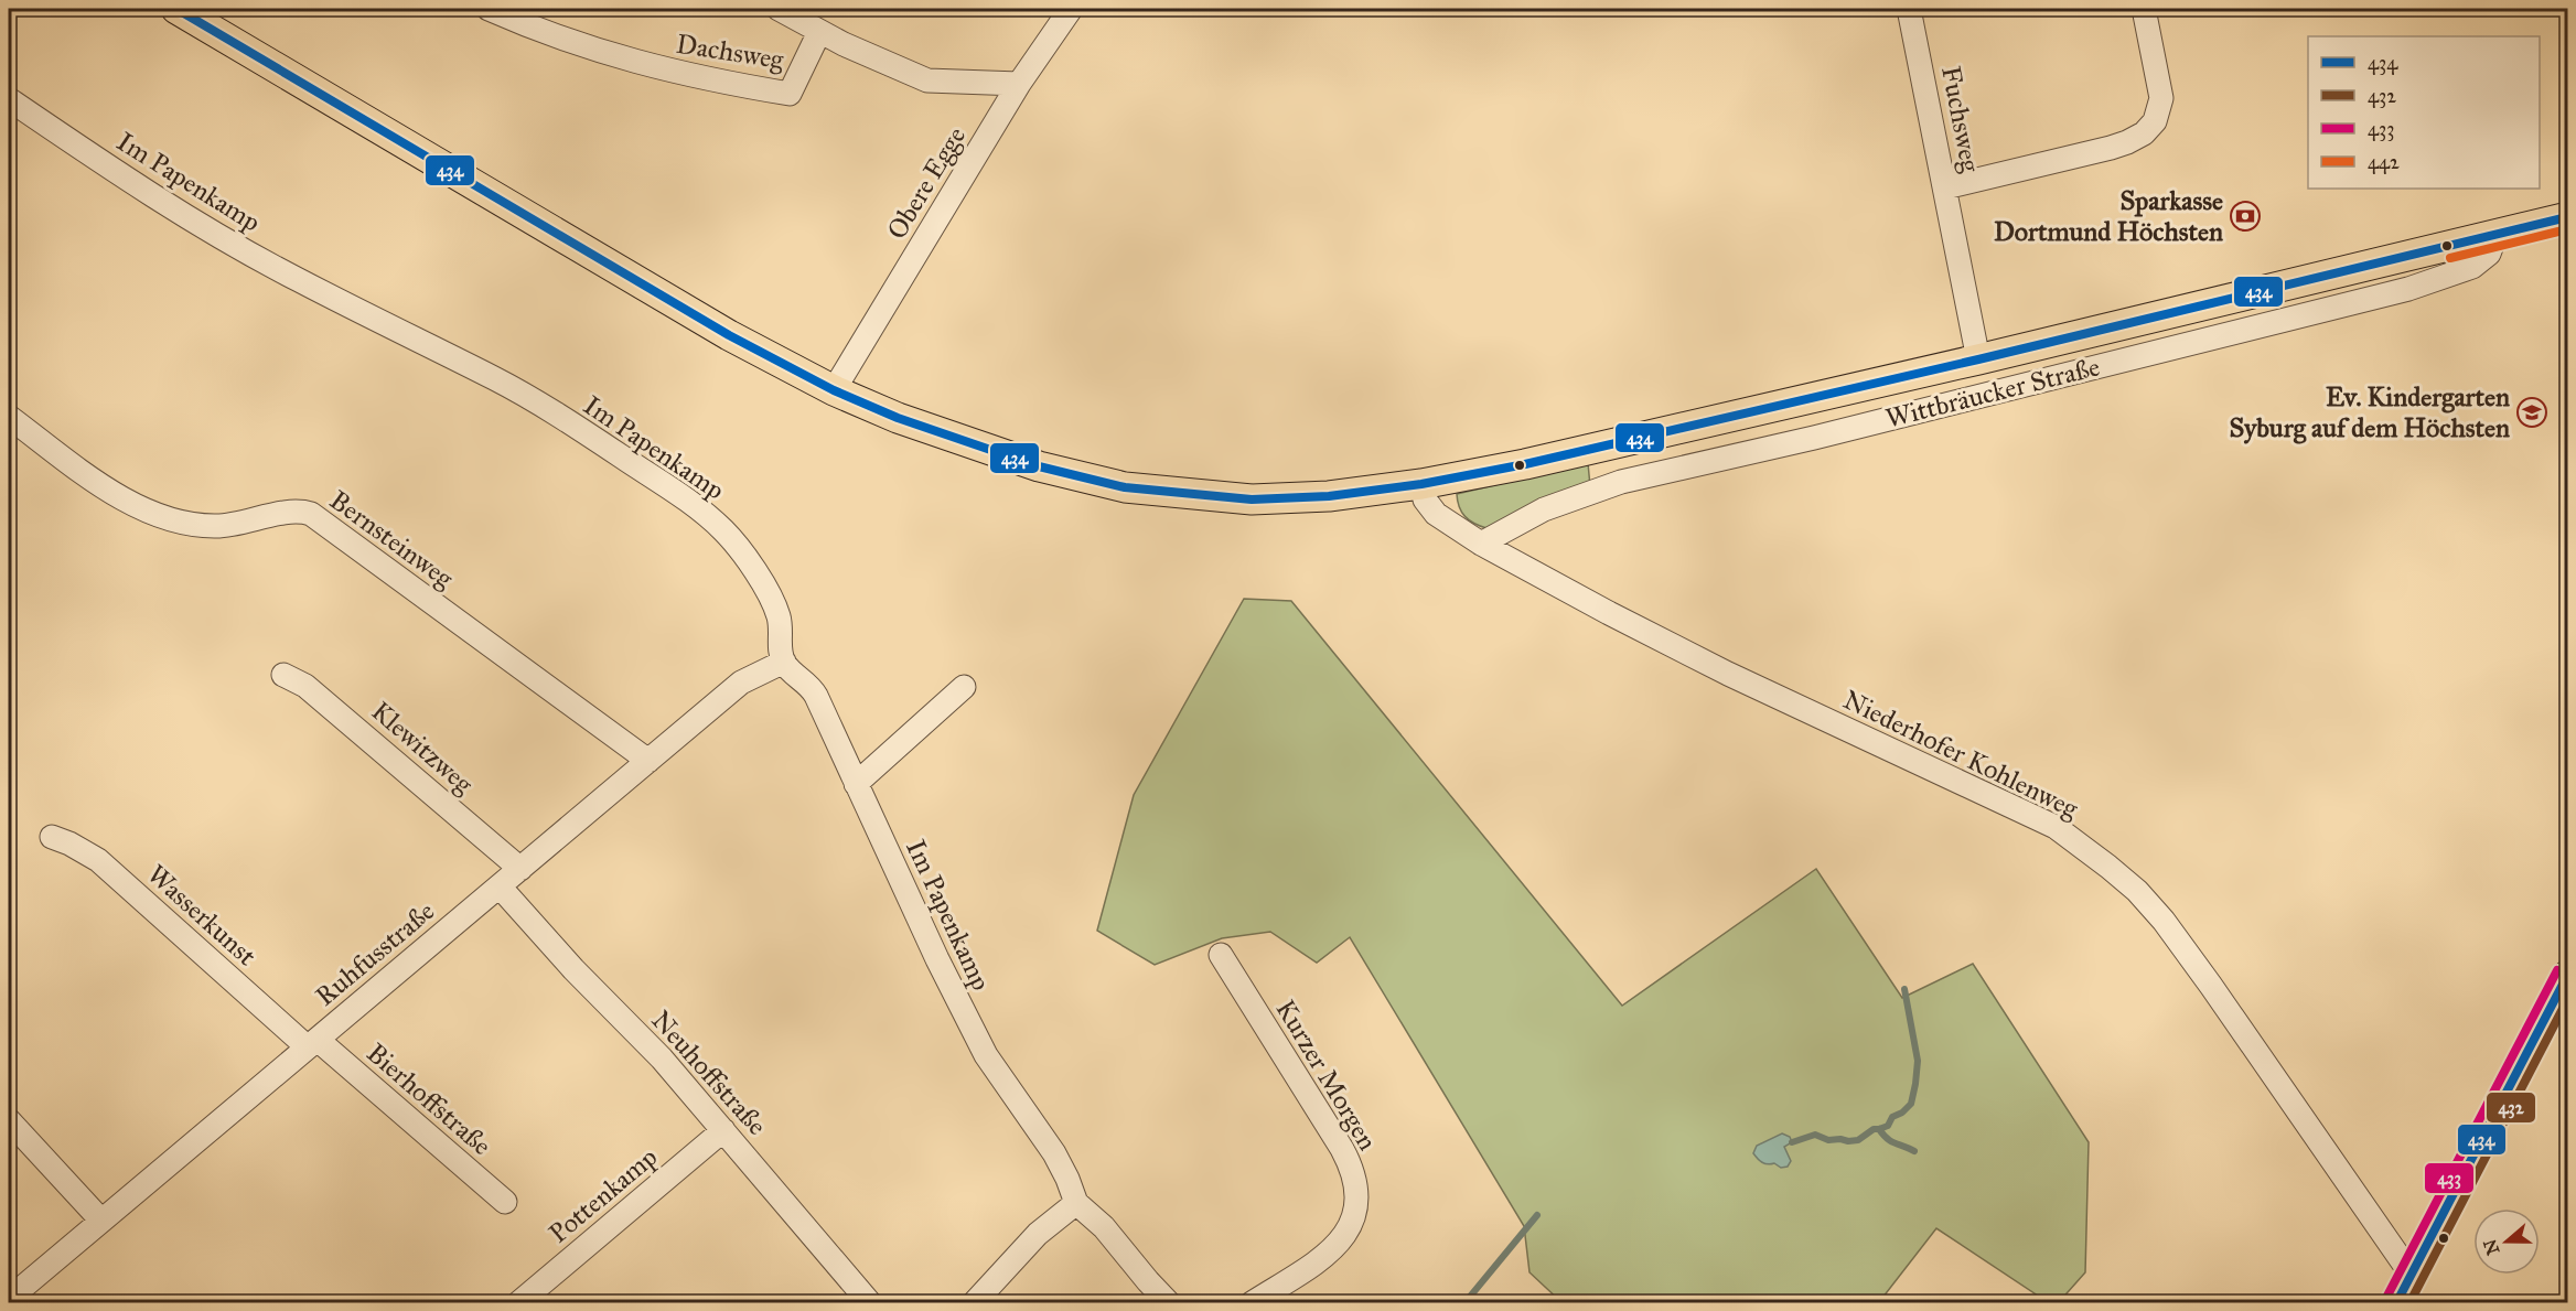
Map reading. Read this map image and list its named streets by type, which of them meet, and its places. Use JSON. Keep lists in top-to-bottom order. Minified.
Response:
{"streets":{"main road":["Wittbräucker Straße"],"street":["Dachsweg","Fuchsweg","Im Papenkamp","Obere Egge","Bernsteinweg","Klewitzweg","Niederhofer Kohlenweg","Wasserkunst","Ruhfusstraße","Neuhoffstraße","Kurzer Morgen","Bierhoffstraße","Pottenkamp"]},"crossings":[["Fuchsweg","Wittbräucker Straße"],["Im Papenkamp","Ruhfusstraße"],["Obere Egge","Wittbräucker Straße"],["Wittbräucker Straße","Niederhofer Kohlenweg"],["Bernsteinweg","Ruhfusstraße"],["Klewitzweg","Ruhfusstraße"],["Wasserkunst","Ruhfusstraße"],["Wasserkunst","Bierhoffstraße"],["Ruhfusstraße","Neuhoffstraße"],["Ruhfusstraße","Bierhoffstraße"],["Neuhoffstraße","Pottenkamp"]],"places":{"bank":["Sparkasse Dortmund Höchsten"],"school or university":["Ev. Kindergarten Syburg auf dem Höchsten"]},"lines":["transit line 434","transit line 442","transit line 433","transit line 432"],"legend":["434","432","433","442"],"north":"left"}
